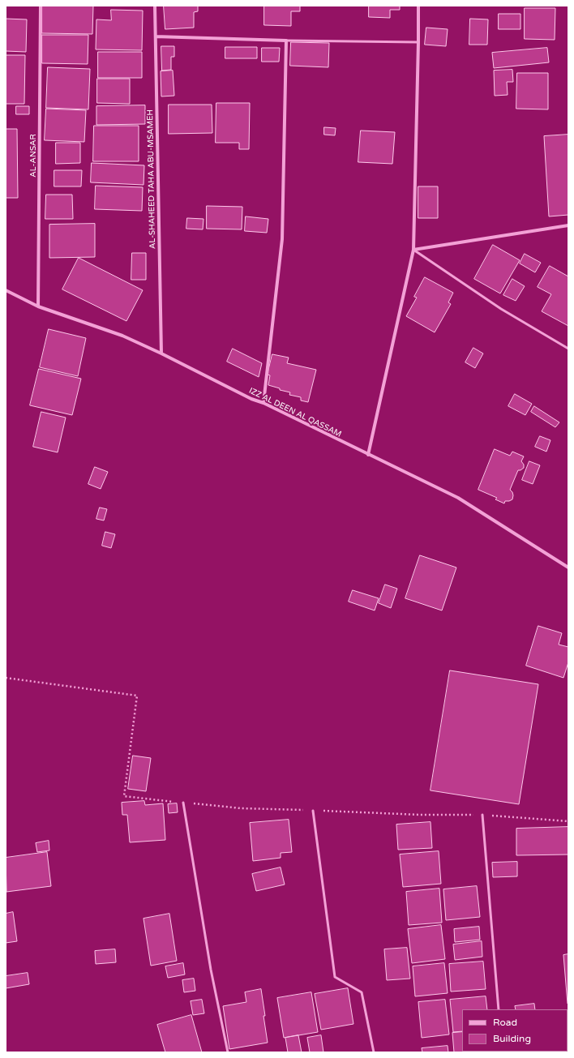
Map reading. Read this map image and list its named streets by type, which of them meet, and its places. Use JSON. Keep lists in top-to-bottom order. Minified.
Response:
{"streets":{"street":["AL-ANSAR","AL-SHAHEED TAHA ABU-MSAMEH","IZZ AL DEEN AL QASSAM"]},"crossings":[["AL-ANSAR","IZZ AL DEEN AL QASSAM"],["AL-SHAHEED TAHA ABU-MSAMEH","IZZ AL DEEN AL QASSAM"]],"legend":["Road","Building"]}
